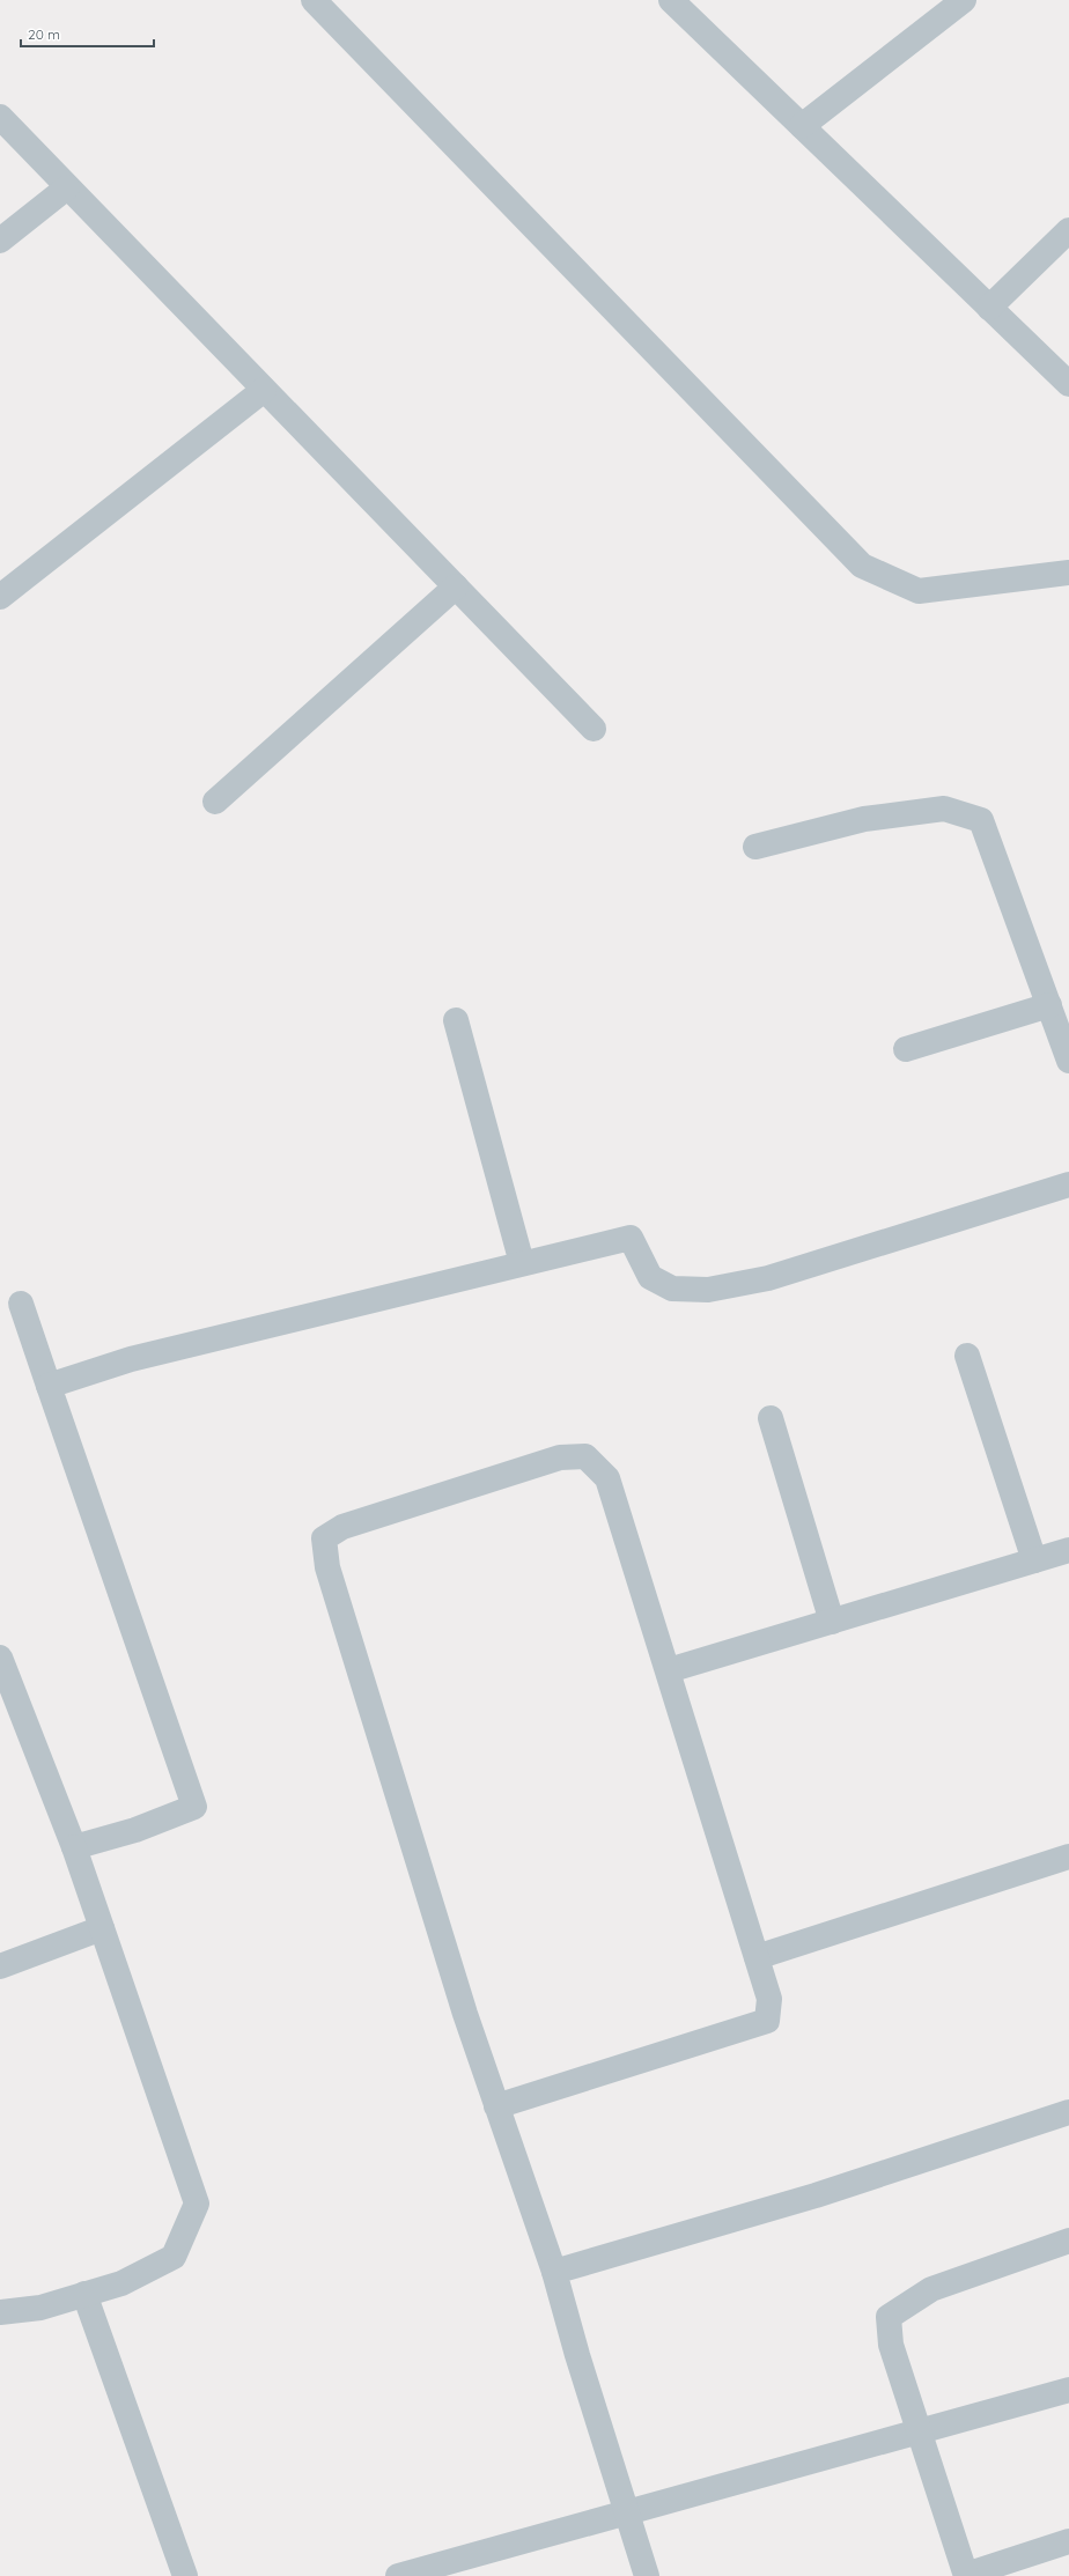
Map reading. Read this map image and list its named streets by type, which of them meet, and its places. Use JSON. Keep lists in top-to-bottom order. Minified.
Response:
{"scale_bar":"20 m"}
